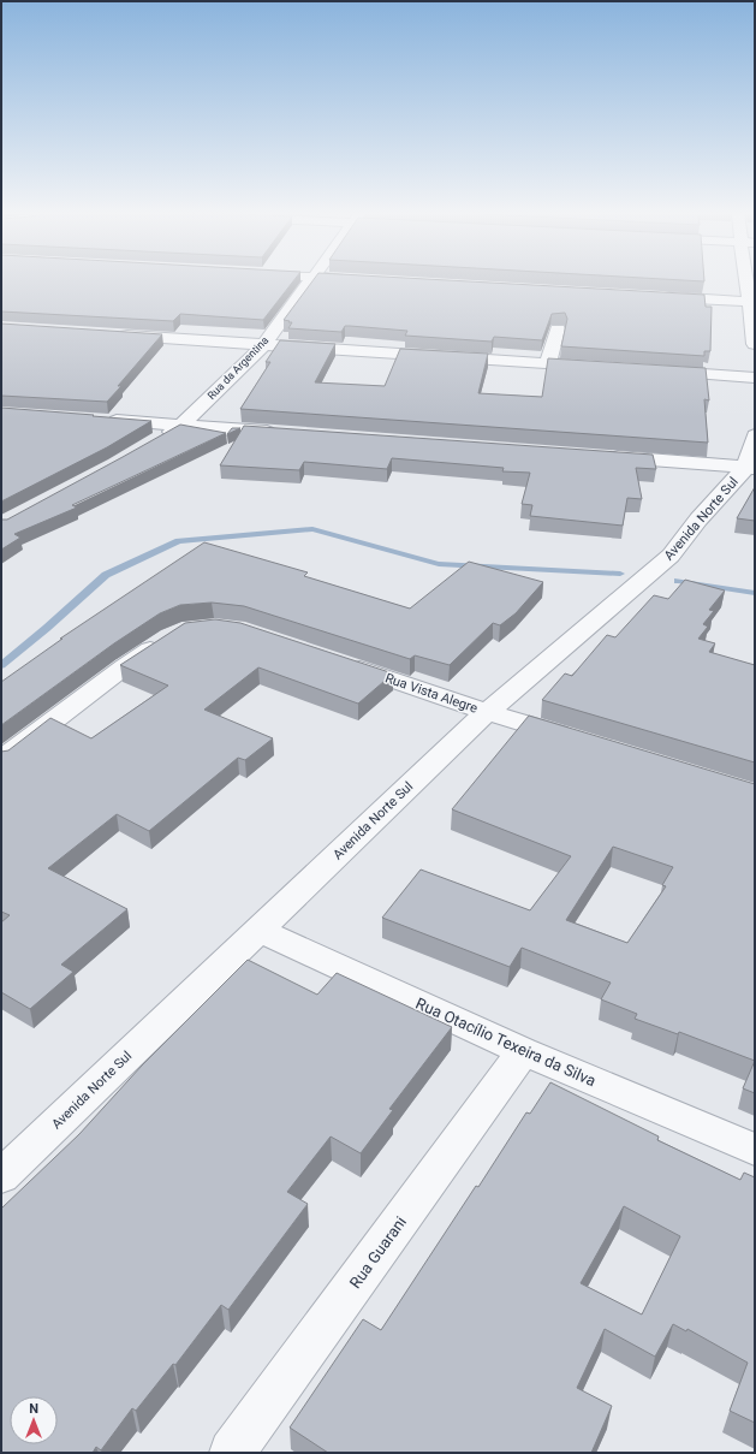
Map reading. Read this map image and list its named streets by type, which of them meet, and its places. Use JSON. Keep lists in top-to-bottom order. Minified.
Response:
{"streets":{"street":["Rua da Argentina","Avenida Norte Sul","Rua Vista Alegre","Rua Otacílio Texeira da Silva","Rua Guarani"]},"crossings":[["Avenida Norte Sul","Rua Vista Alegre"],["Avenida Norte Sul","Rua Otacílio Texeira da Silva"],["Rua Otacílio Texeira da Silva","Rua Guarani"]],"north":"top"}
